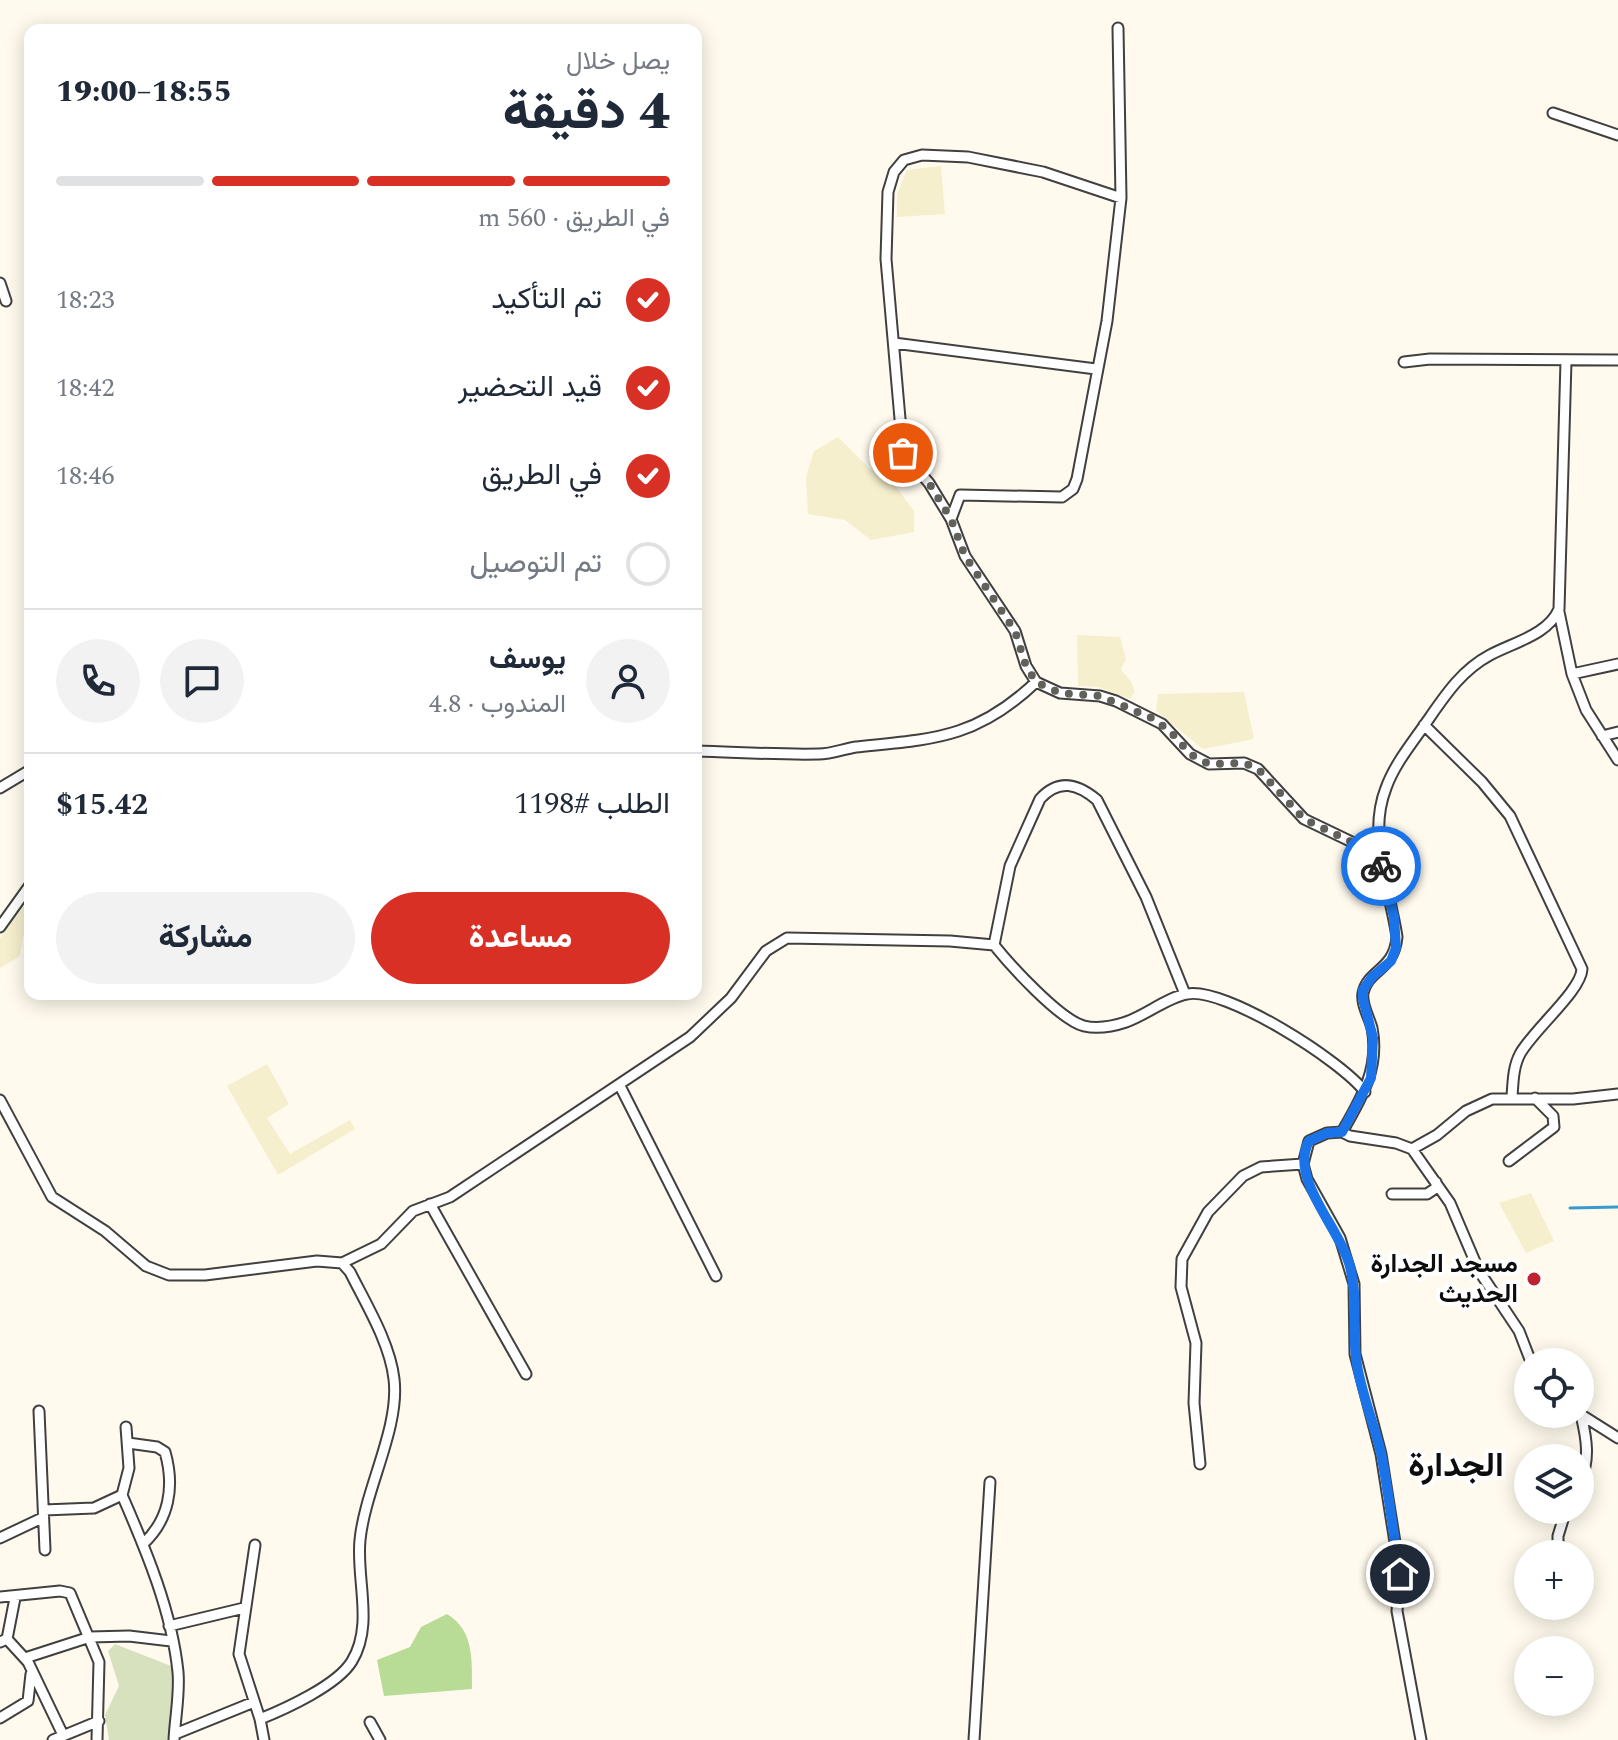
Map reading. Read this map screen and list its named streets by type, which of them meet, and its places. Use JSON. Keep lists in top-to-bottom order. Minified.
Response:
{"districts":["الجدارة"],"places":["مسجد الجدارة الحديث"],"page":{"heading":["4 دقيقة","يصل خلال","18:55–19:00"],"panel":["يوسف","المندوب · 4.8","الطلب #1198","$15.42"],"bar":"في الطريق · 560 m","list":[["تم التأكيد","18:23"],["قيد التحضير","18:42"],["في الطريق","18:46"],"تم التوصيل"],"buttons":["مساعدة","مشاركة"],"map_buttons":["+","−"]}}
